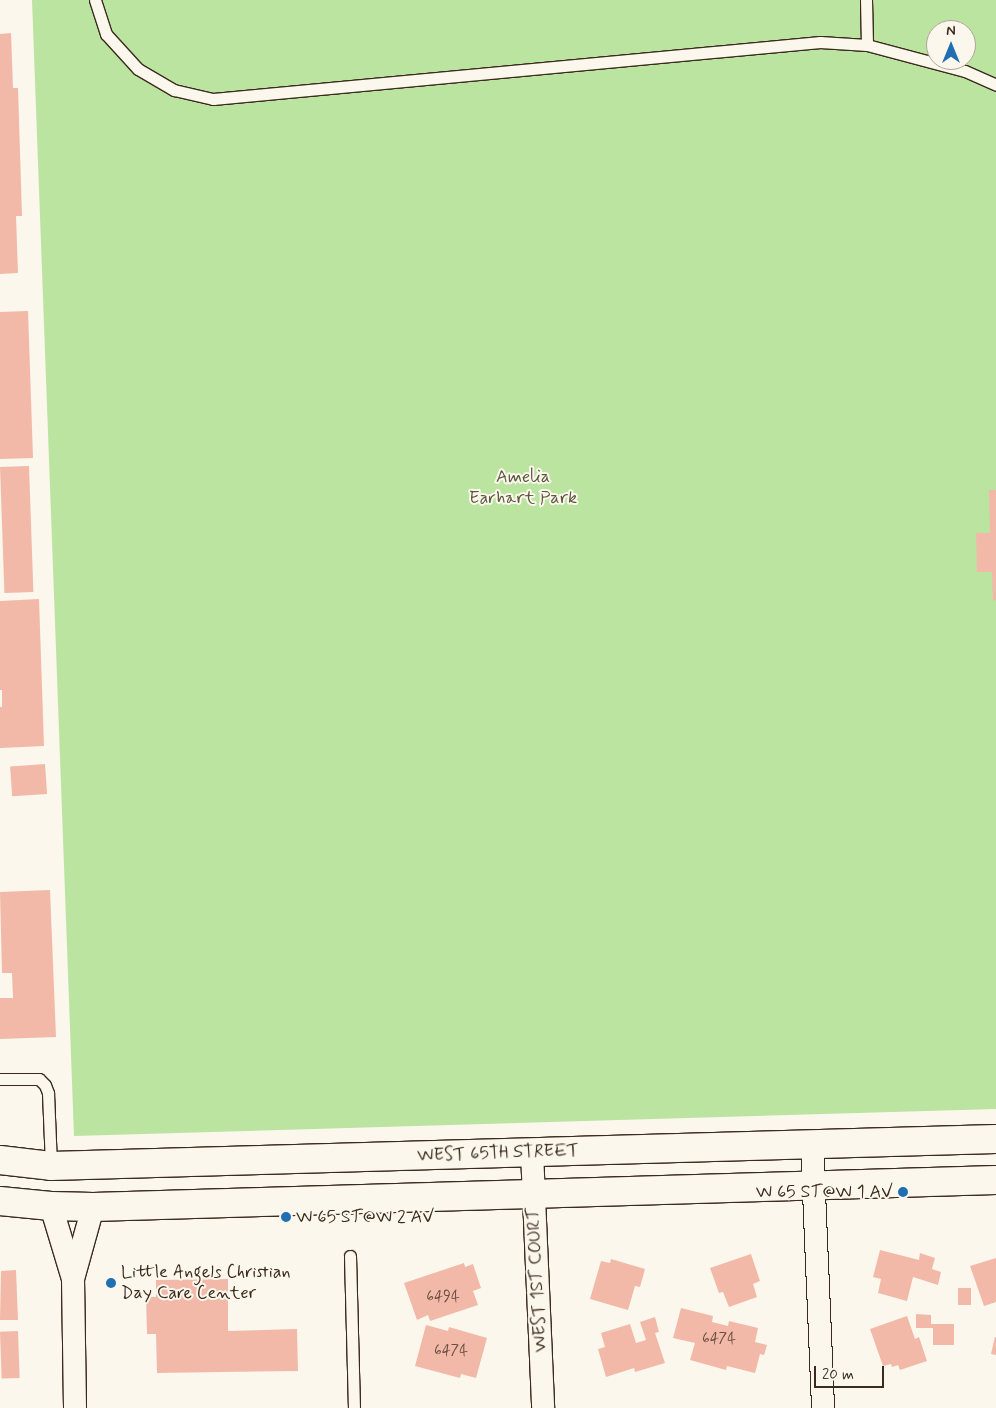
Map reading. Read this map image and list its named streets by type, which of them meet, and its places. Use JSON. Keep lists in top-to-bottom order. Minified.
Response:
{"streets":{"main road":["WEST 65TH STREET"],"street":["WEST 1ST COURT"]},"crossings":[["WEST 65TH STREET","WEST 1ST COURT"]],"parks":["Amelia Earhart Park"],"places":["W 65 ST@W 1 AV","W 65 ST@W 2 AV","Little Angels Christian Day Care Center"],"house_numbers":["6494","6474","6474"],"scale_bar":"20 m","north":"top"}
